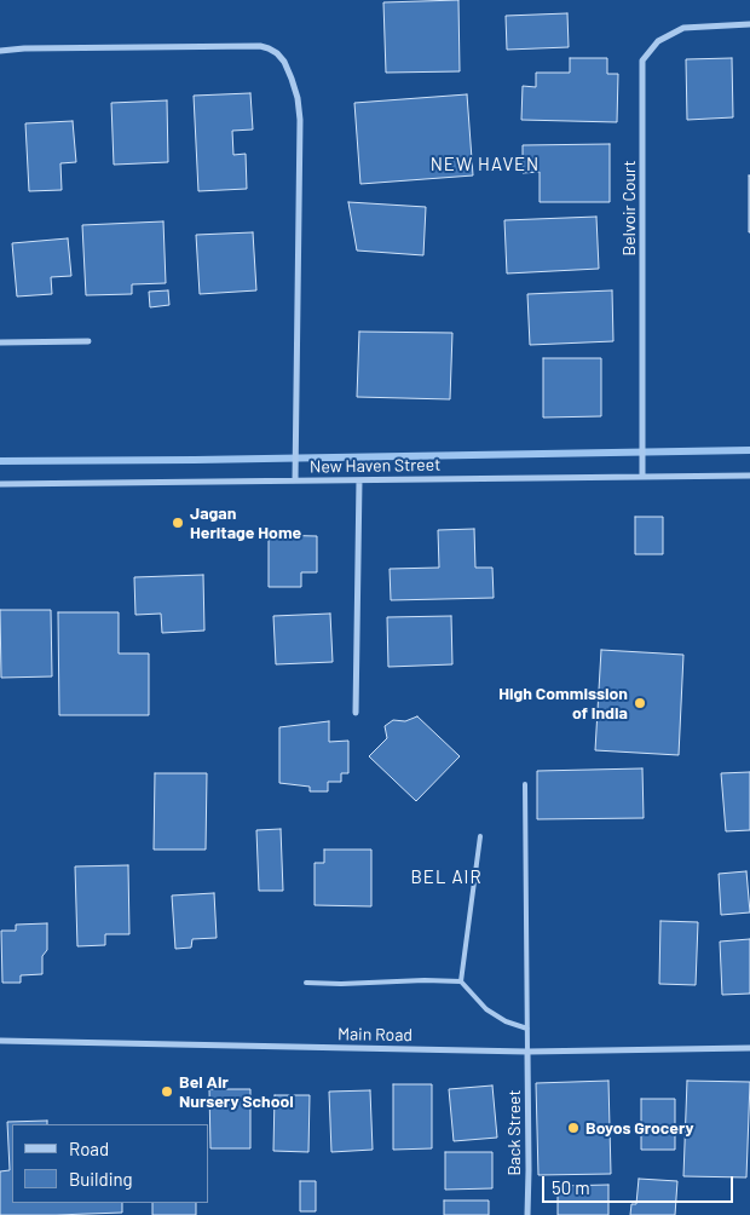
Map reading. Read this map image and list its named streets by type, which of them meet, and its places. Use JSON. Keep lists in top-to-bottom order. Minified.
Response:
{"streets":{"street":["Belvoir Court","New Haven Street","Main Road","Back Street"]},"crossings":[["Belvoir Court","New Haven Street"],["Main Road","Back Street"]],"districts":["NEW HAVEN","BEL AIR"],"places":["Jagan Heritage Home","High Commission of India","Bel Air Nursery School","Boyos Grocery"],"legend":["Road","Building"],"scale_bar":"50 m"}
